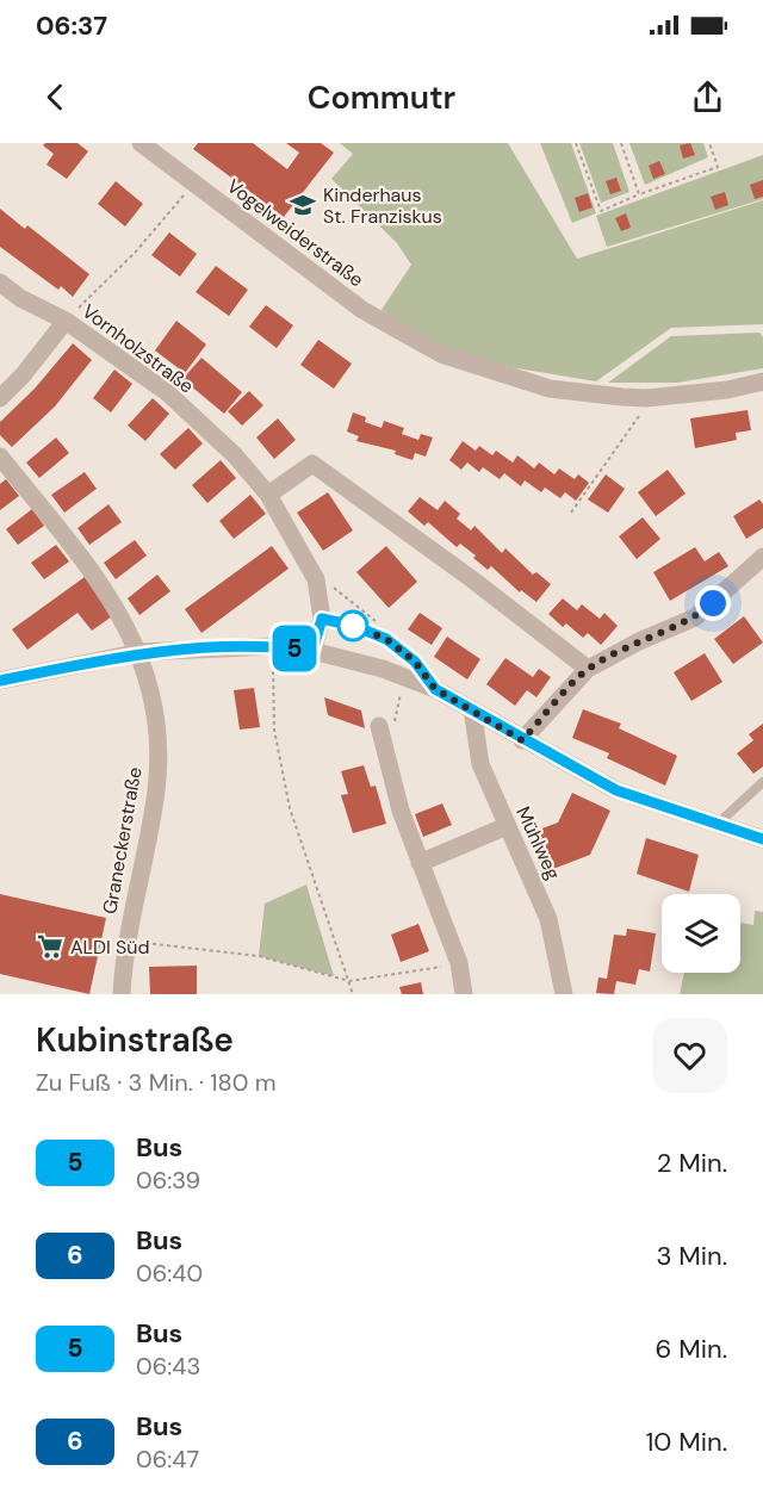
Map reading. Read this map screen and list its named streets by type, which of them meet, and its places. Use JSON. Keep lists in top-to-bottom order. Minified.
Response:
{"streets":{"street":["Vogelweiderstraße","Vornholzstraße","Graneckerstraße","Mühlweg"]},"places":{"school or university":["Kinderhaus St. Franziskus"],"supermarket":["ALDI Süd"]},"lines":["bus line 5"],"page":{"status":"06:37","header":"Commutr","on_map":"5","heading":["Kubinstraße","Zu Fuß · 3 Min. · 180 m"],"list":[{"mark":"5","name":"Bus","note":"06:39","value":"2 Min."},{"mark":"6","name":"Bus","note":"06:40","value":"3 Min."},{"mark":"5","name":"Bus","note":"06:43","value":"6 Min."},{"mark":"6","name":"Bus","note":"06:47","value":"10 Min."}]}}
